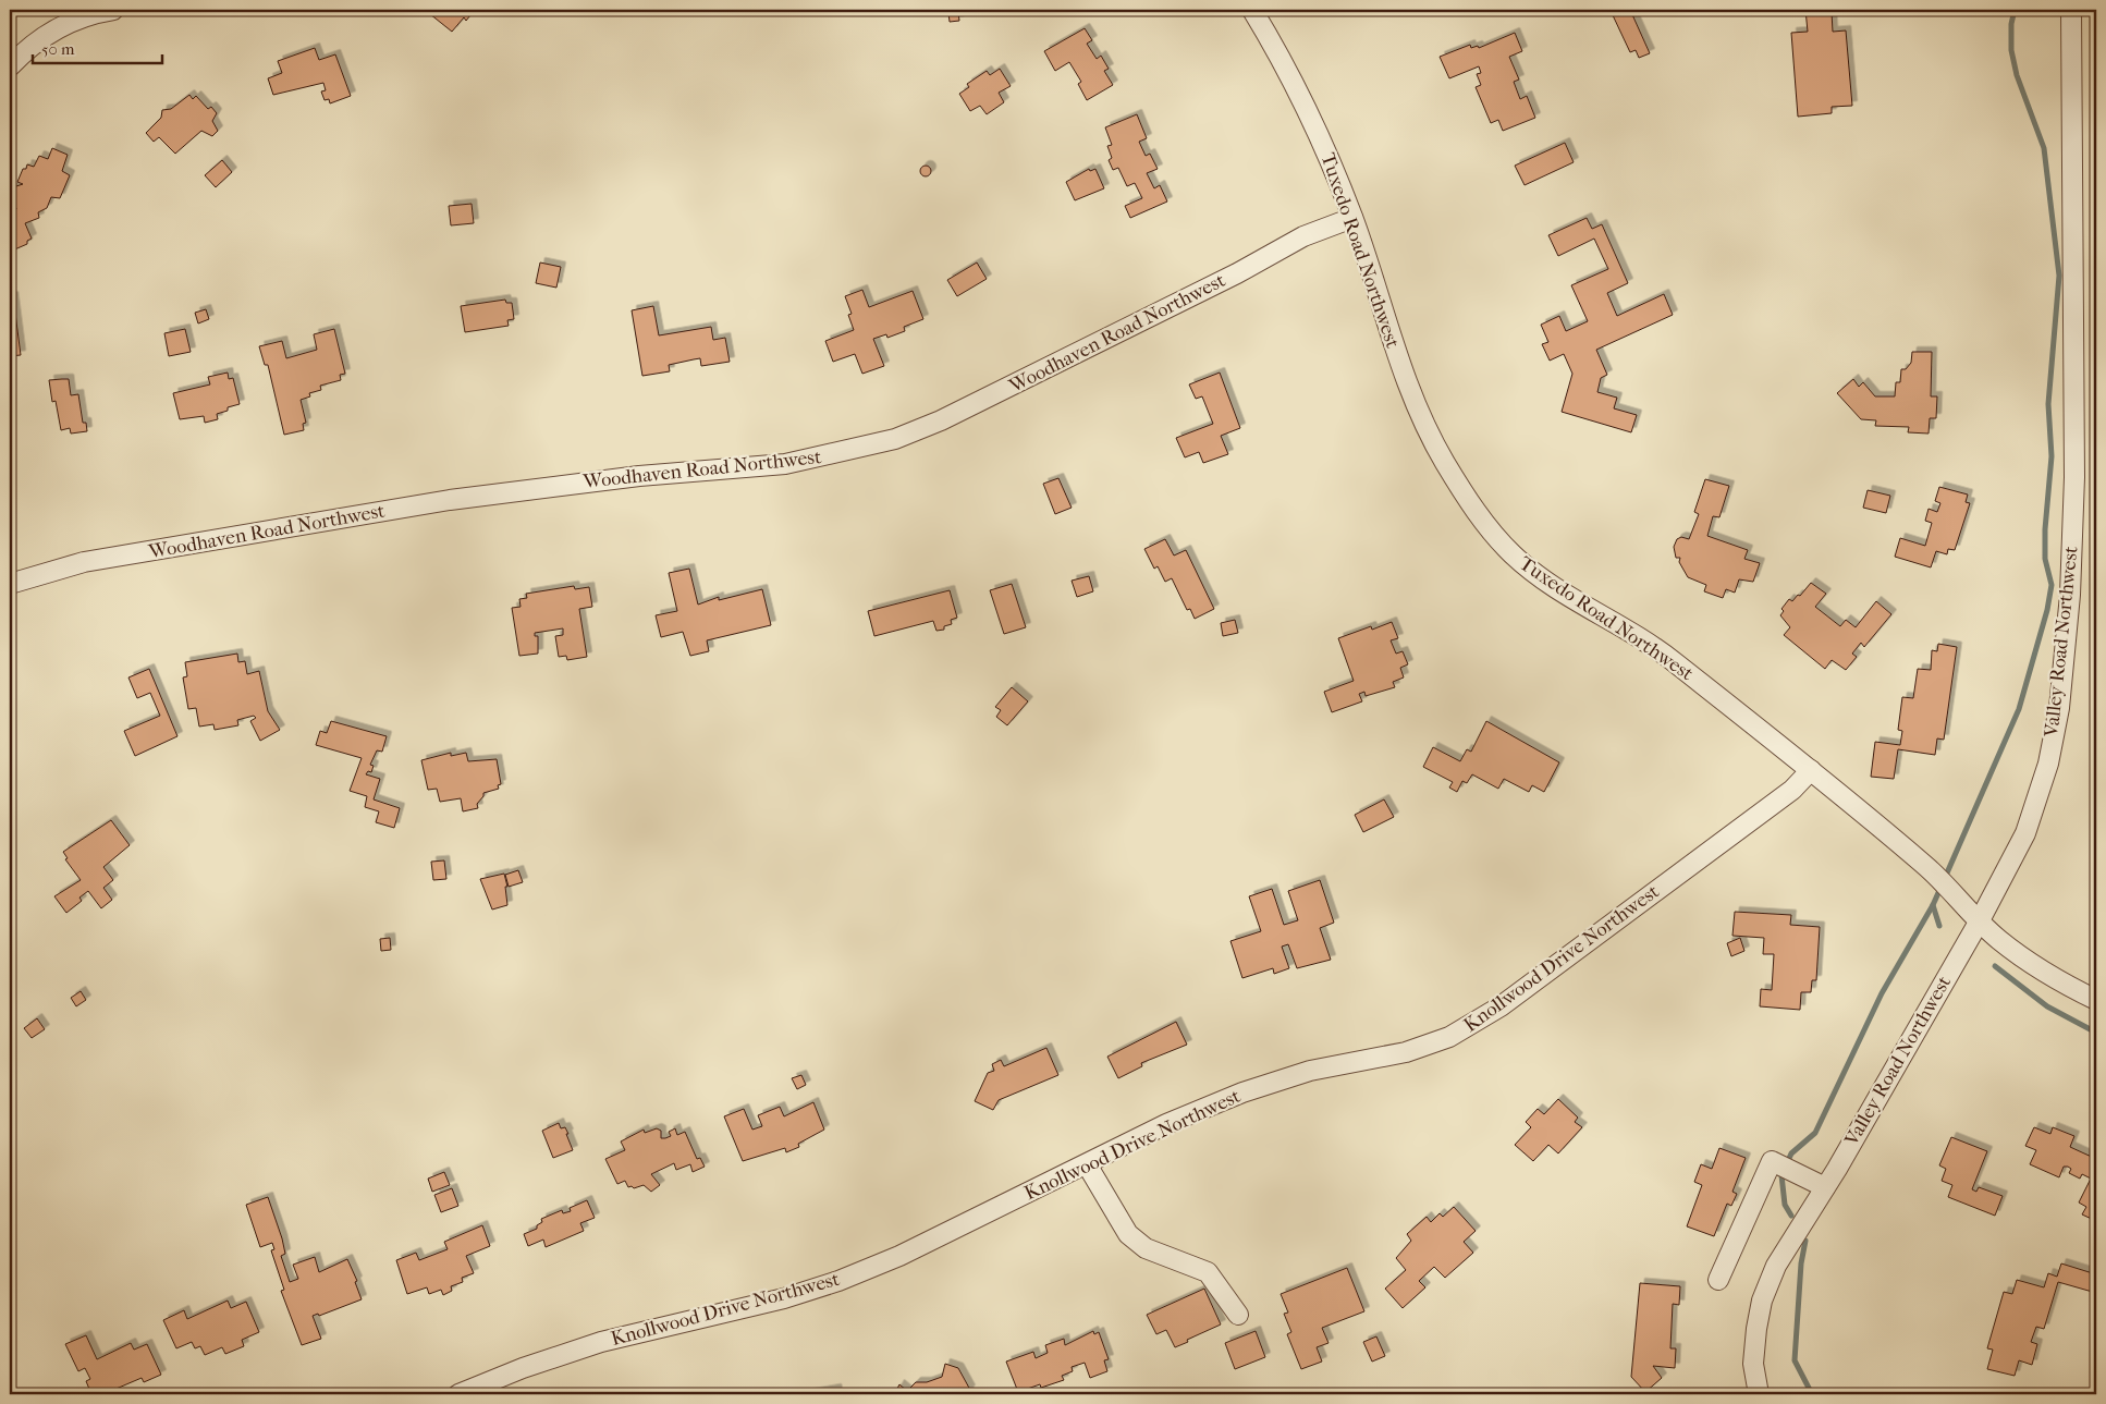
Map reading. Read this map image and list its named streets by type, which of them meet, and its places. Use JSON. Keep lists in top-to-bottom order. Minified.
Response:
{"streets":{"street":["Tuxedo Road Northwest","Woodhaven Road Northwest","Valley Road Northwest","Knollwood Drive Northwest"]},"crossings":[["Tuxedo Road Northwest","Woodhaven Road Northwest"],["Tuxedo Road Northwest","Valley Road Northwest"],["Tuxedo Road Northwest","Knollwood Drive Northwest"]],"scale_bar":"50 m"}
